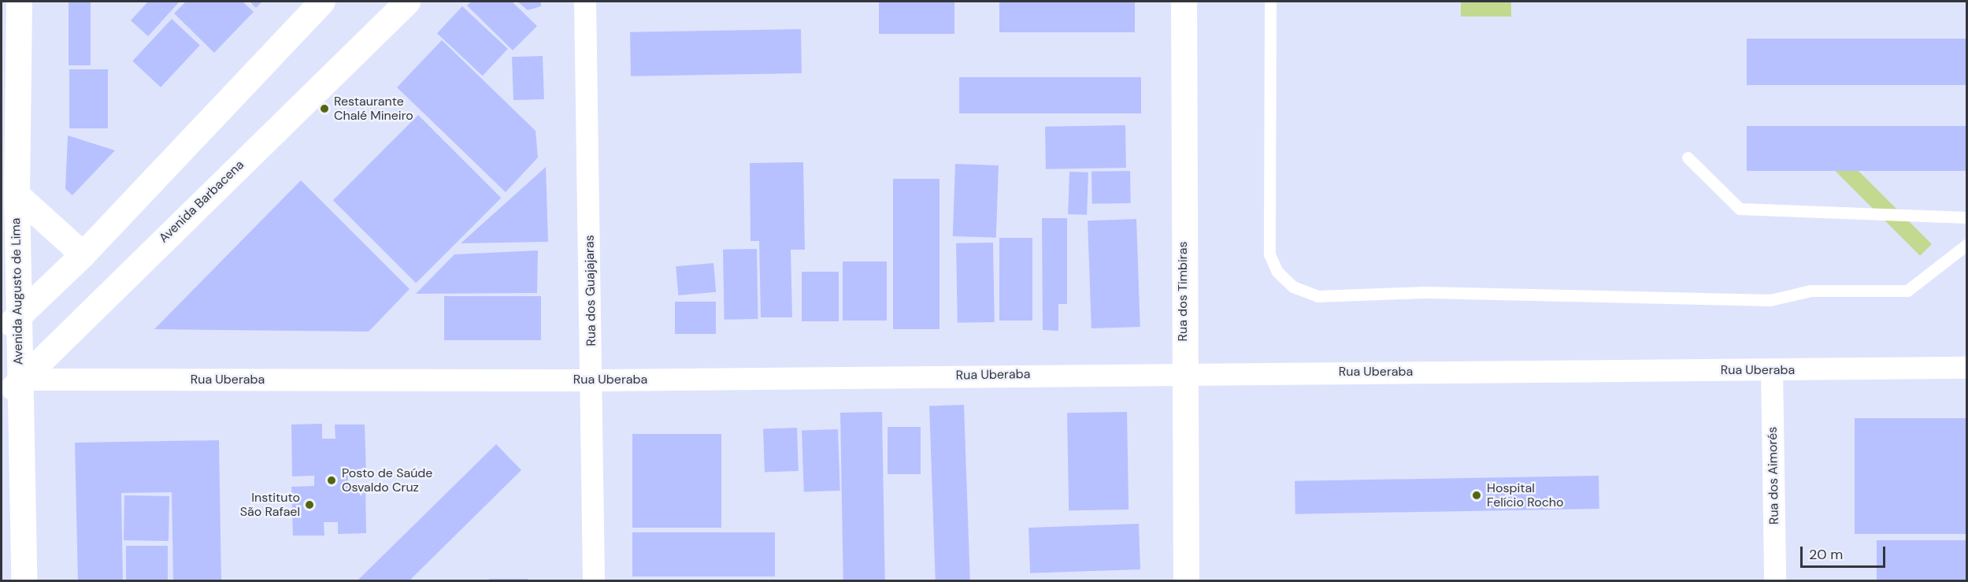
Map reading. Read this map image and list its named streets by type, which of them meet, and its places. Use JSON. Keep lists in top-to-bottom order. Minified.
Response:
{"streets":{"main road":["Avenida Barbacena","Avenida Augusto de Lima","Rua dos Timbiras"],"street":["Rua dos Guajajaras","Rua Uberaba","Rua dos Aimorés"]},"crossings":[["Avenida Barbacena","Avenida Augusto de Lima"],["Avenida Barbacena","Rua Uberaba"],["Rua dos Guajajaras","Rua Uberaba"],["Avenida Augusto de Lima","Rua Uberaba"],["Rua dos Timbiras","Rua Uberaba"],["Rua Uberaba","Rua dos Aimorés"]],"places":["Restaurante Chalé Mineiro","Posto de Saúde Osvaldo Cruz","Hospital Felício Rocho","Instituto São Rafael"],"scale_bar":"20 m"}
